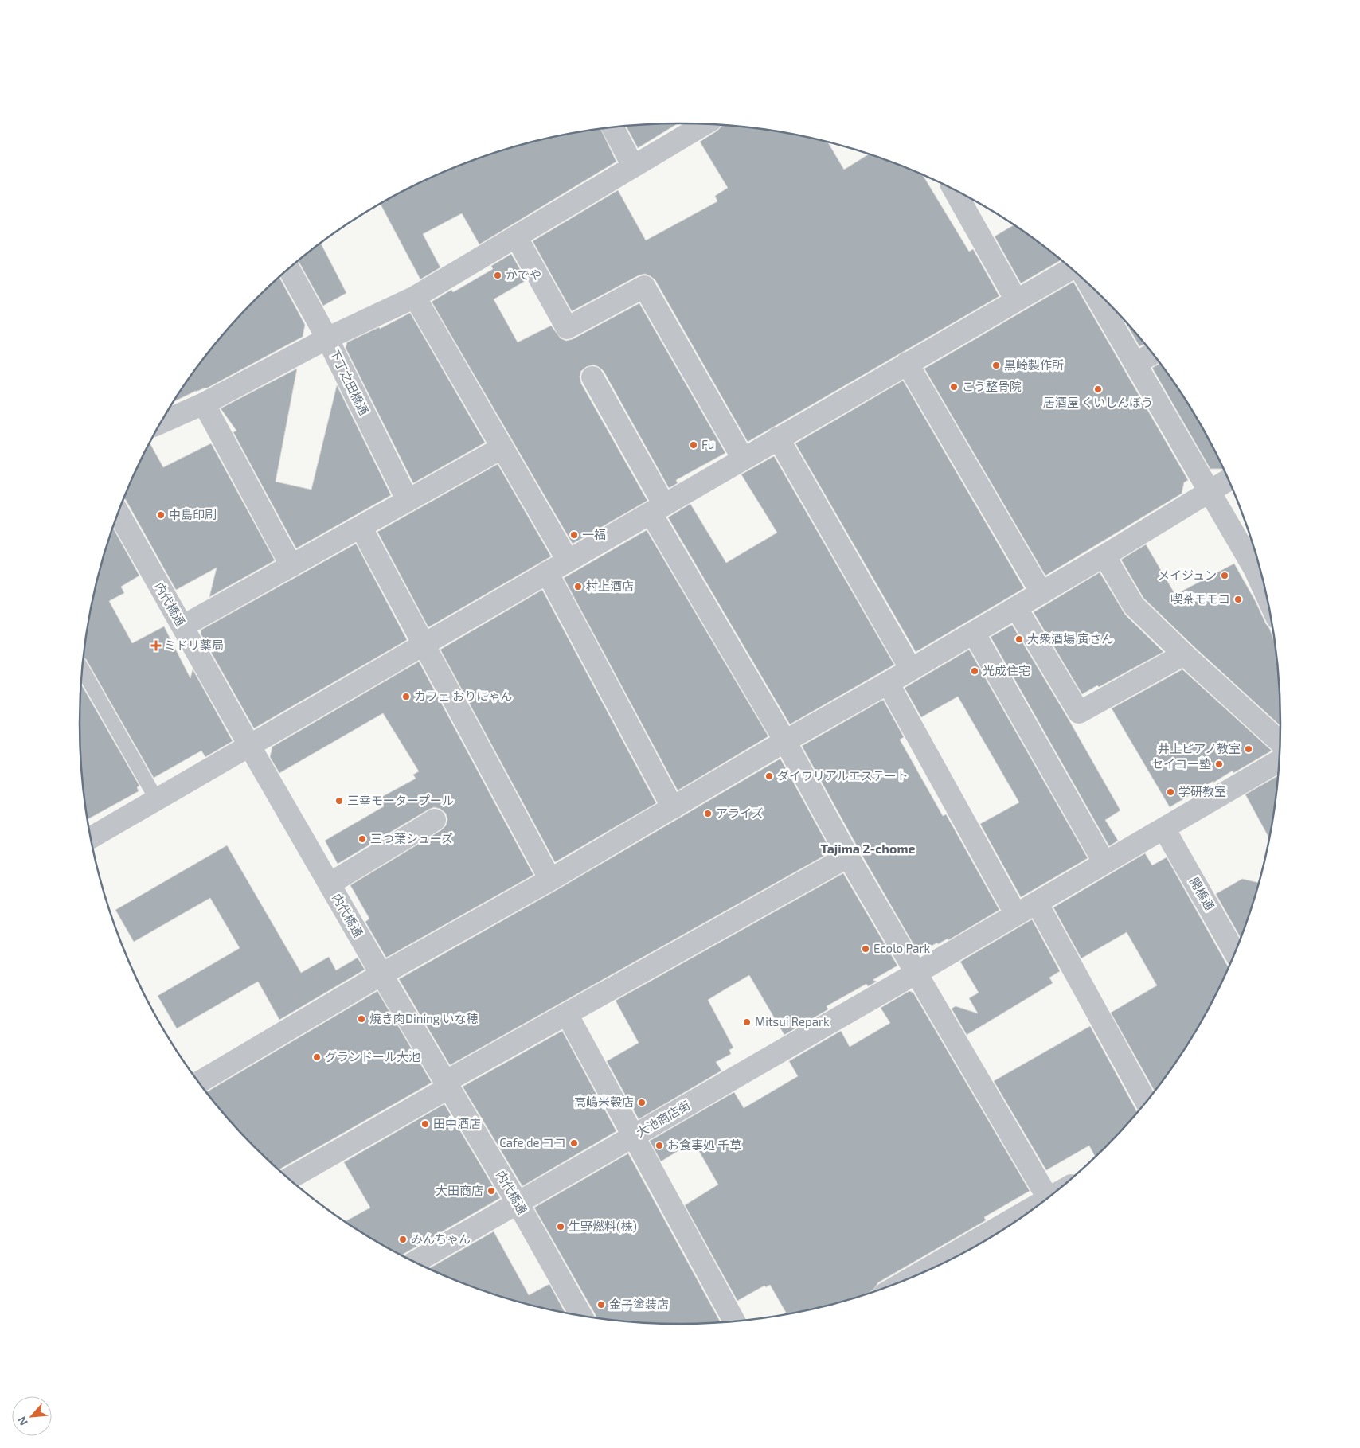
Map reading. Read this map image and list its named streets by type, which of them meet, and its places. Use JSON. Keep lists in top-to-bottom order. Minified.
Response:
{"streets":{"street":["下丁之田橋通","内代橋通","開橋通","大池商店街"]},"crossings":[["内代橋通","大池商店街"],["開橋通","大池商店街"]],"districts":["Tajima 2-chome"],"places":{"other":["かでや","黒崎製作所","こう整骨院","居酒屋 くいしんぼう","Fu","中島印刷","一福","メイジュン","村上酒店","喫茶モモコ","大衆酒場 寅さん","光成住宅","カフェ おりにゃん","井上ピアノ教室","セイコー塾","ダイワリアルエステート","学研教室","三幸モータープール","アライズ","三つ葉シューズ","Ecolo Park","焼き肉Dining いな穂","Mitsui Repark","グランドール大池","高嶋米穀店","田中酒店","Cafe de ココ","お食事処 千草","大田商店","生野燃料(株)","みんちゃん","金子塗装店"],"health":["ミドリ薬局"]},"north":"bottom left"}
